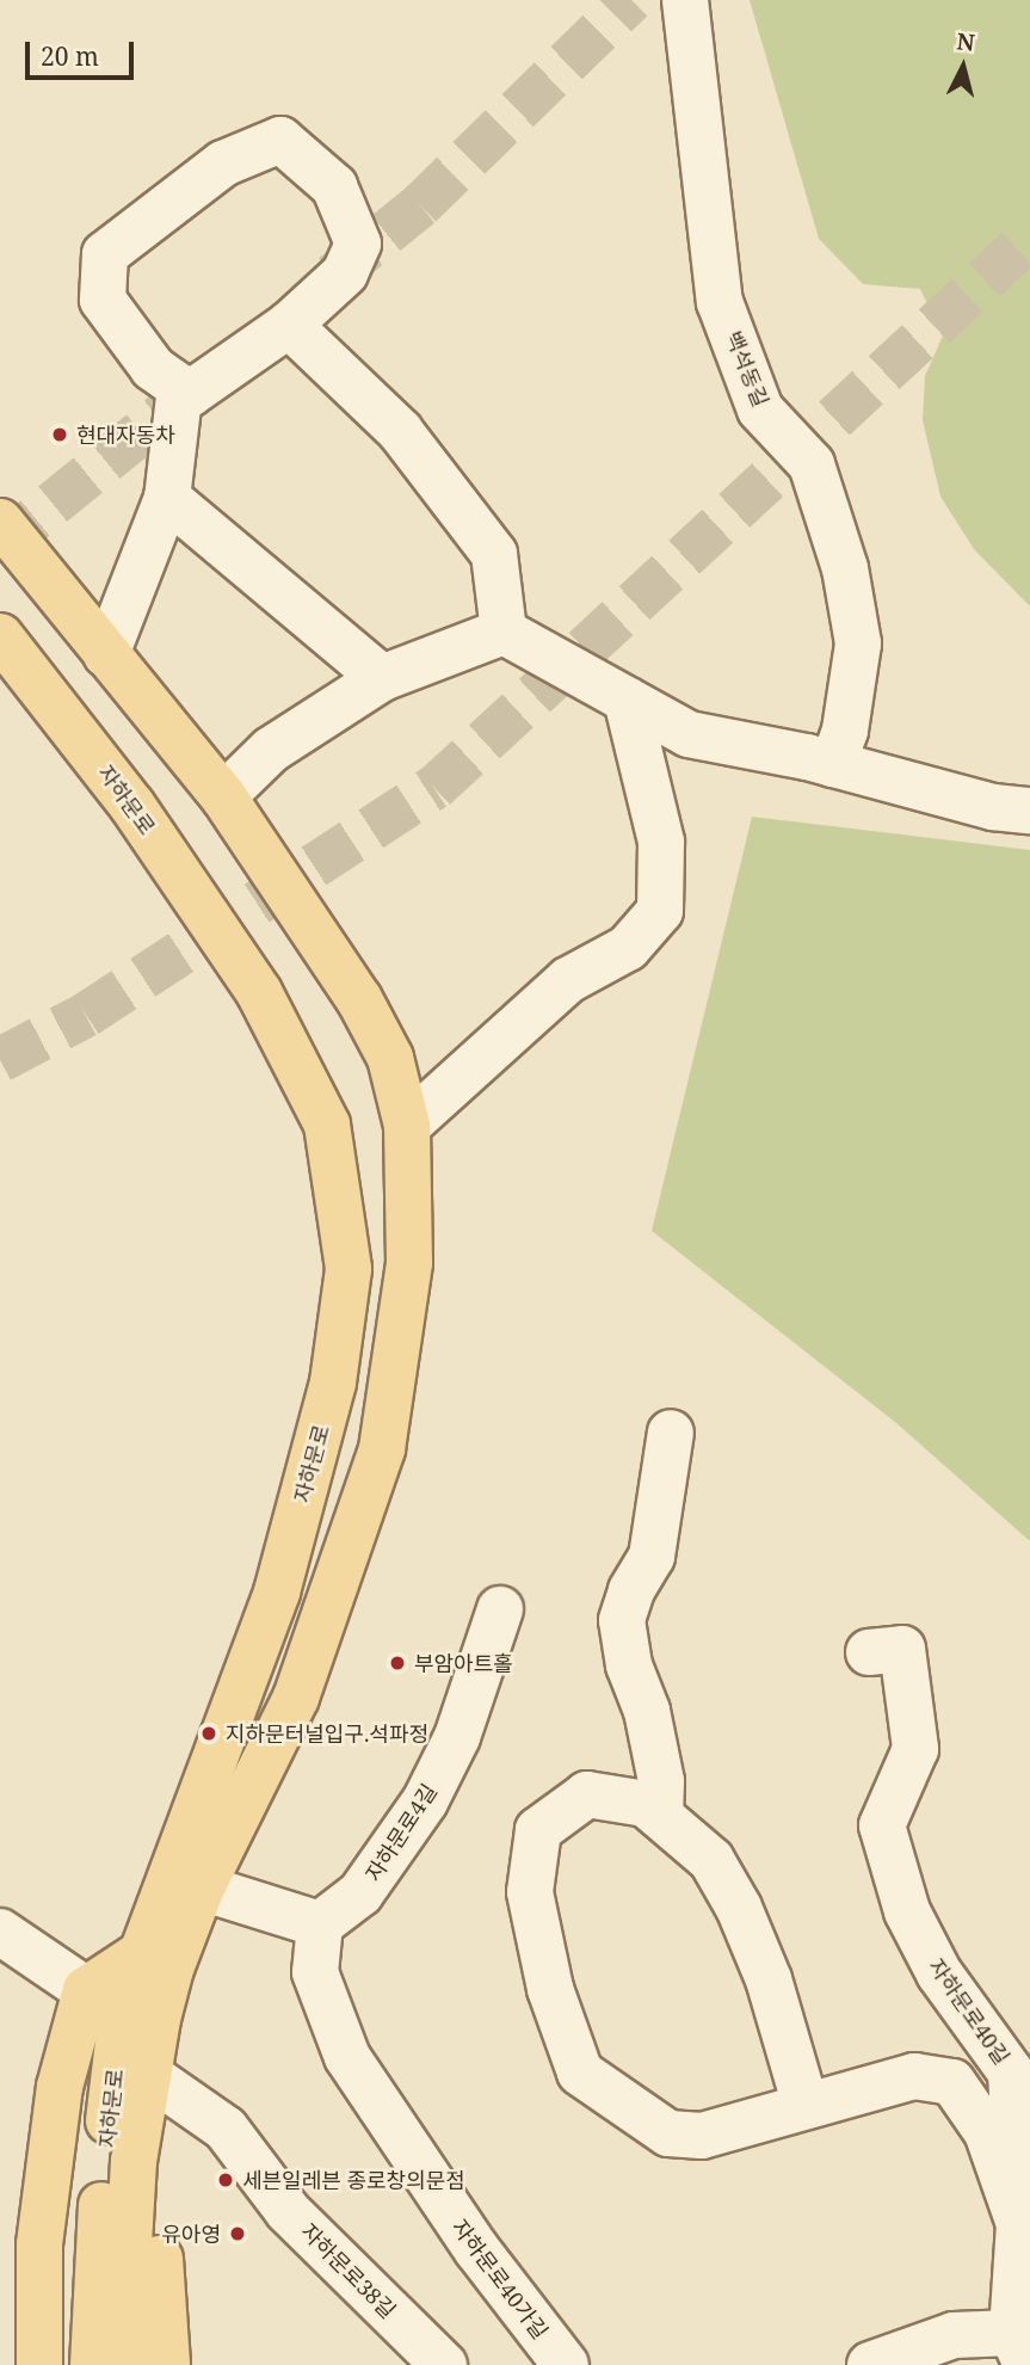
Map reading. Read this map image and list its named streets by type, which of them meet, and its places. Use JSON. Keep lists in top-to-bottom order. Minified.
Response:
{"streets":{"main road":["자하문로"],"street":["백석동길","자하문로4길","자하문로40길","자하문로38길","자하문로40가길"]},"crossings":[["자하문로","자하문로38길"],["자하문로4길","자하문로40가길"]],"places":["현대자동차","부암아트홀","지하문터널입구.석파정","세븐일레븐 종로창의문점","유아영"],"scale_bar":"20 m","north":"top"}
